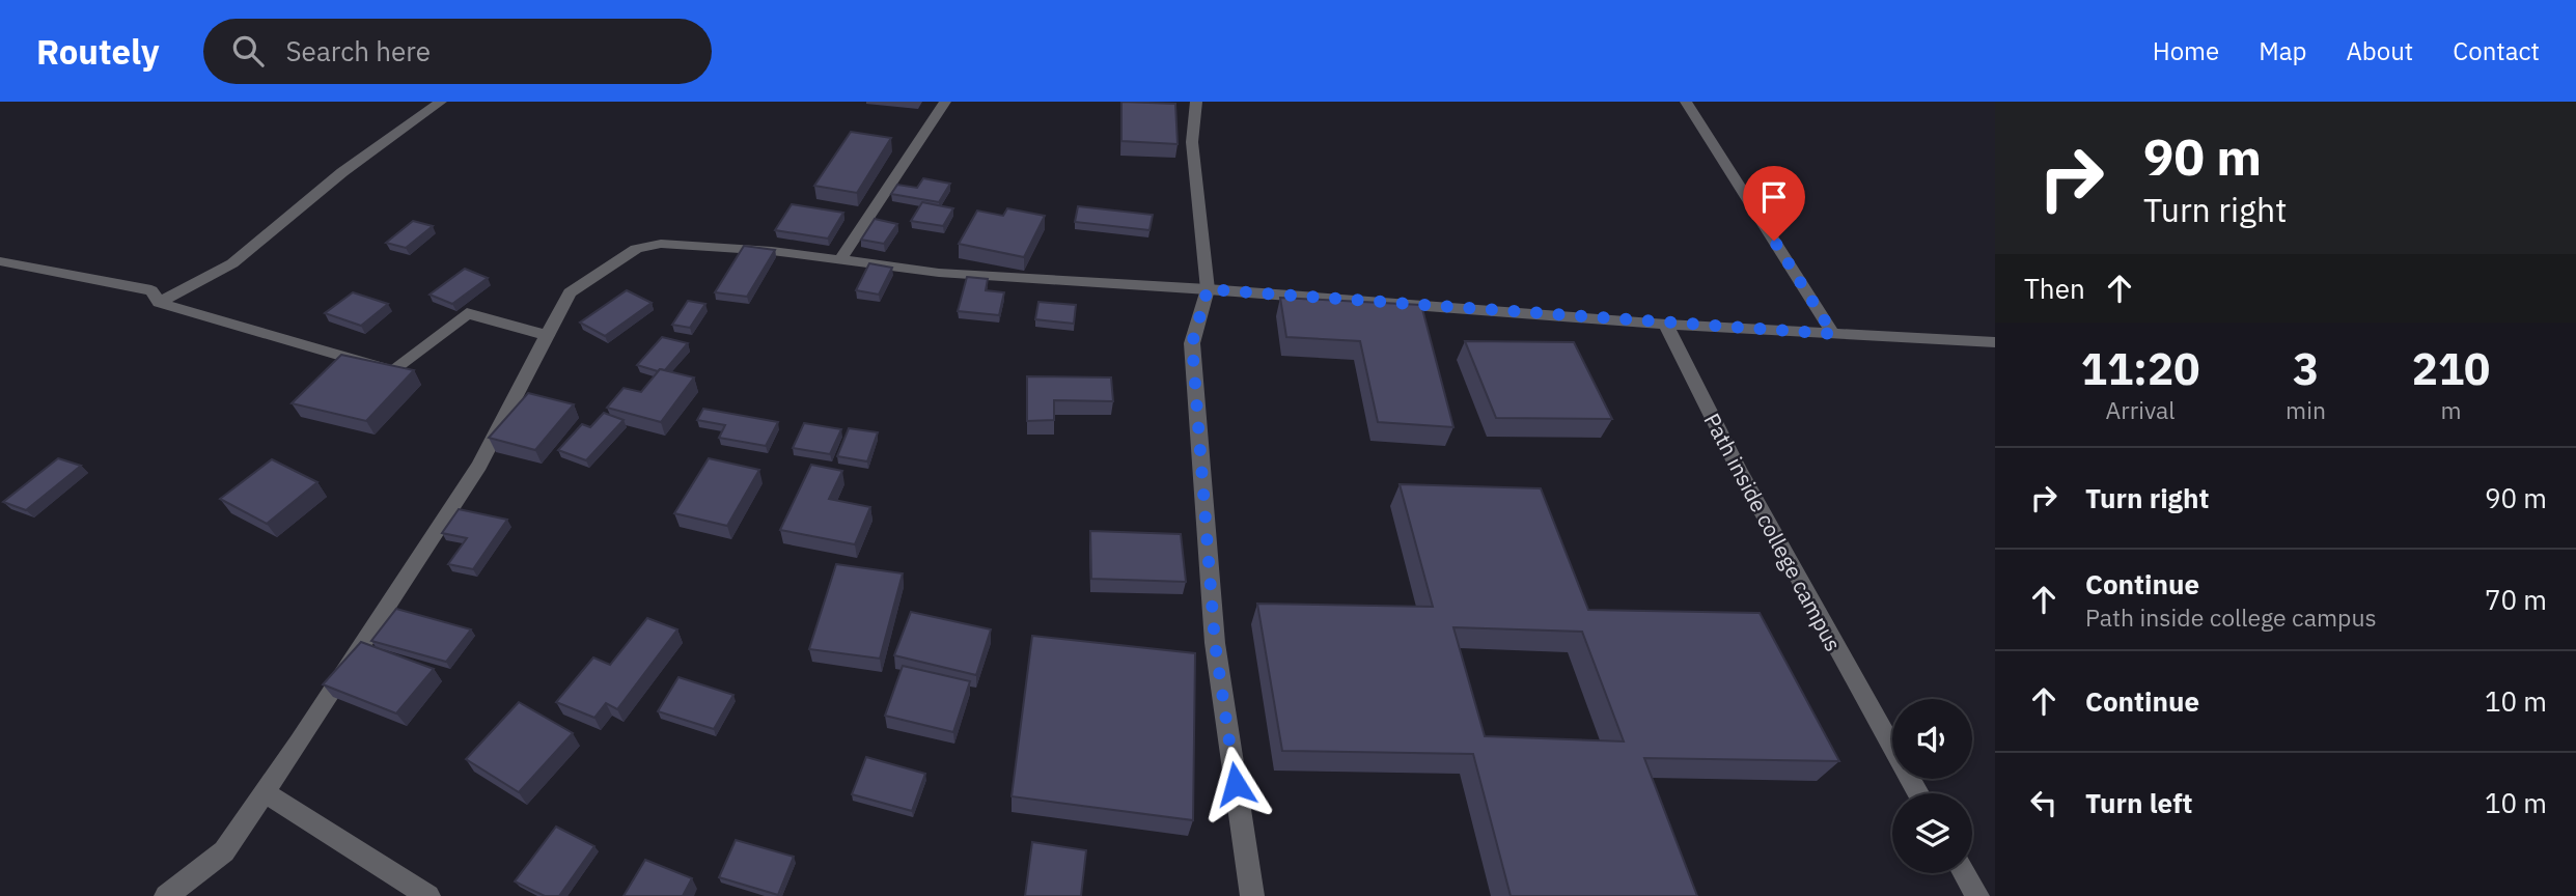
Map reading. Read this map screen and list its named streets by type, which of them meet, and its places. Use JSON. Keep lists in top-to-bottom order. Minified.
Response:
{"streets":{"street":["Path inside college campus"]},"page":{"header":"Routely","search":"Search here","nav":["Home","Map","About","Contact"],"turn":["90 m","Turn right"],"then":"Then","eta":["11:20","Arrival","3","min","210","m"],"list":[{"name":"Turn right","value":"90 m"},{"name":"Continue","note":"Path inside college campus","value":"70 m"},{"name":"Continue","value":"10 m"},{"name":"Turn left","value":"10 m"}]}}
